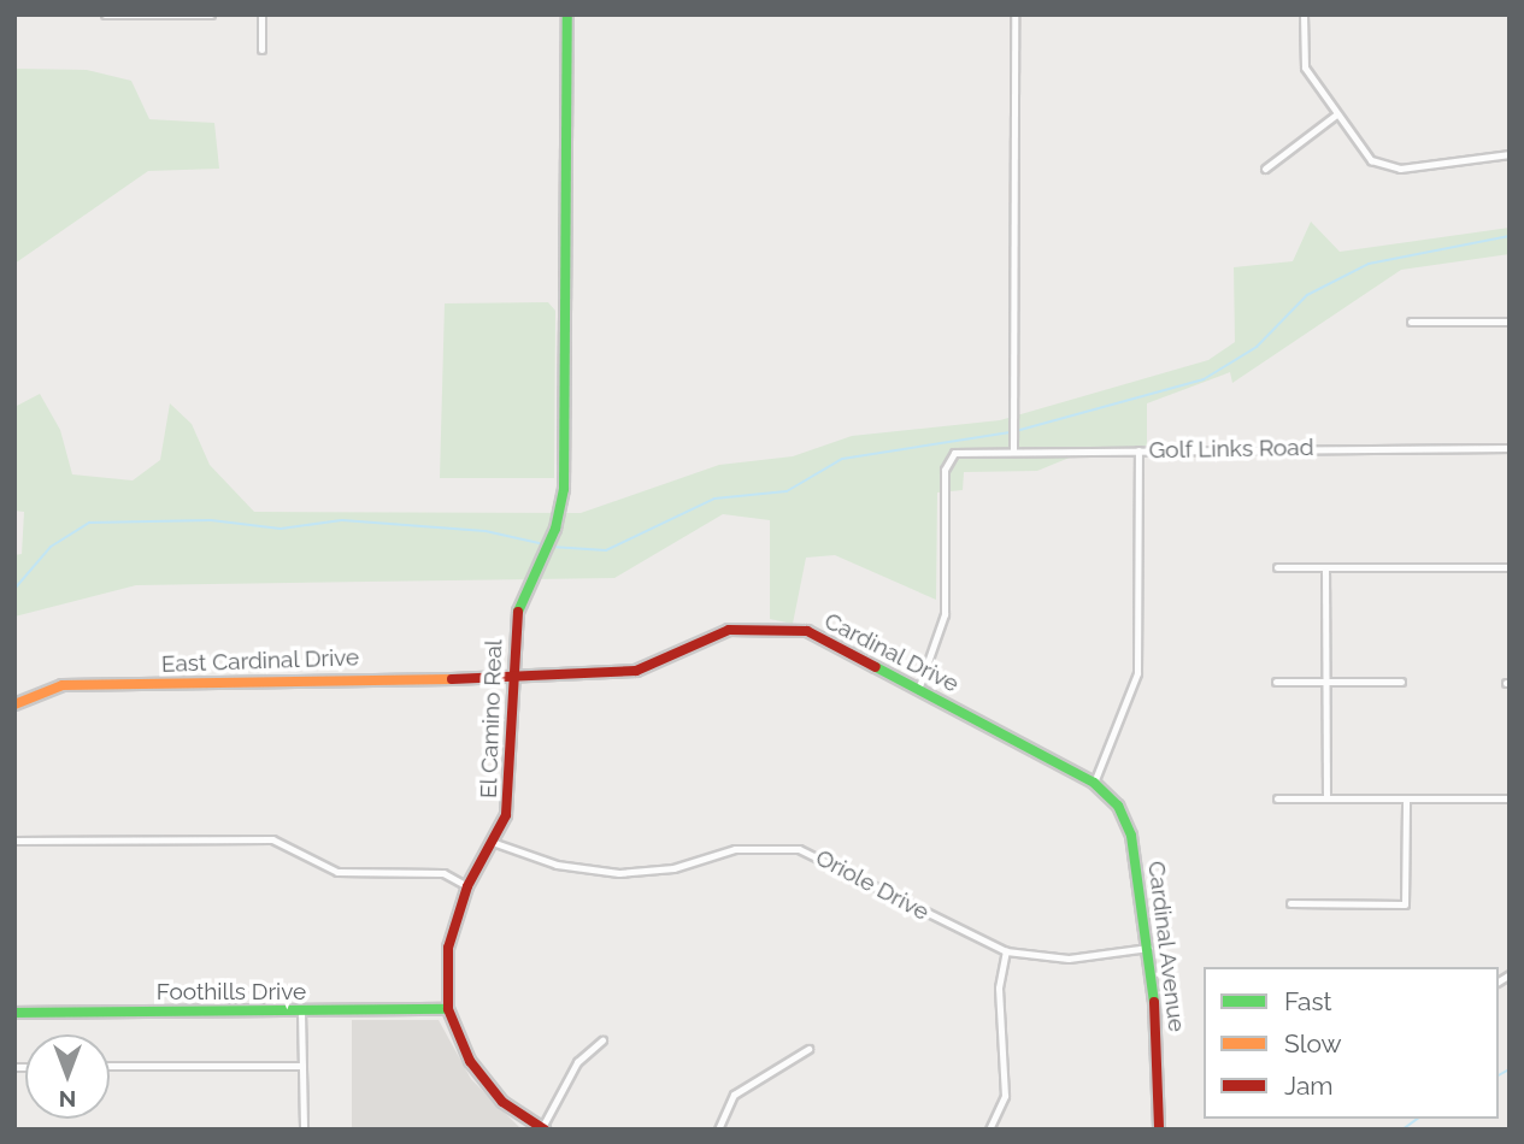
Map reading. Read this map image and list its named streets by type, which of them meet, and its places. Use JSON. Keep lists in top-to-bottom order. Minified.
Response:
{"streets":{"street":["Golf Links Road","Cardinal Drive","East Cardinal Drive","El Camino Real","Oriole Drive","Cardinal Avenue","Foothills Drive"]},"crossings":[["Golf Links Road","Cardinal Drive"],["Cardinal Drive","East Cardinal Drive"],["Cardinal Drive","El Camino Real"],["Cardinal Drive","Cardinal Avenue"],["East Cardinal Drive","El Camino Real"],["El Camino Real","Oriole Drive"],["El Camino Real","Foothills Drive"],["Oriole Drive","Cardinal Avenue"]],"legend":["Fast","Slow","Jam"],"north":"bottom"}
